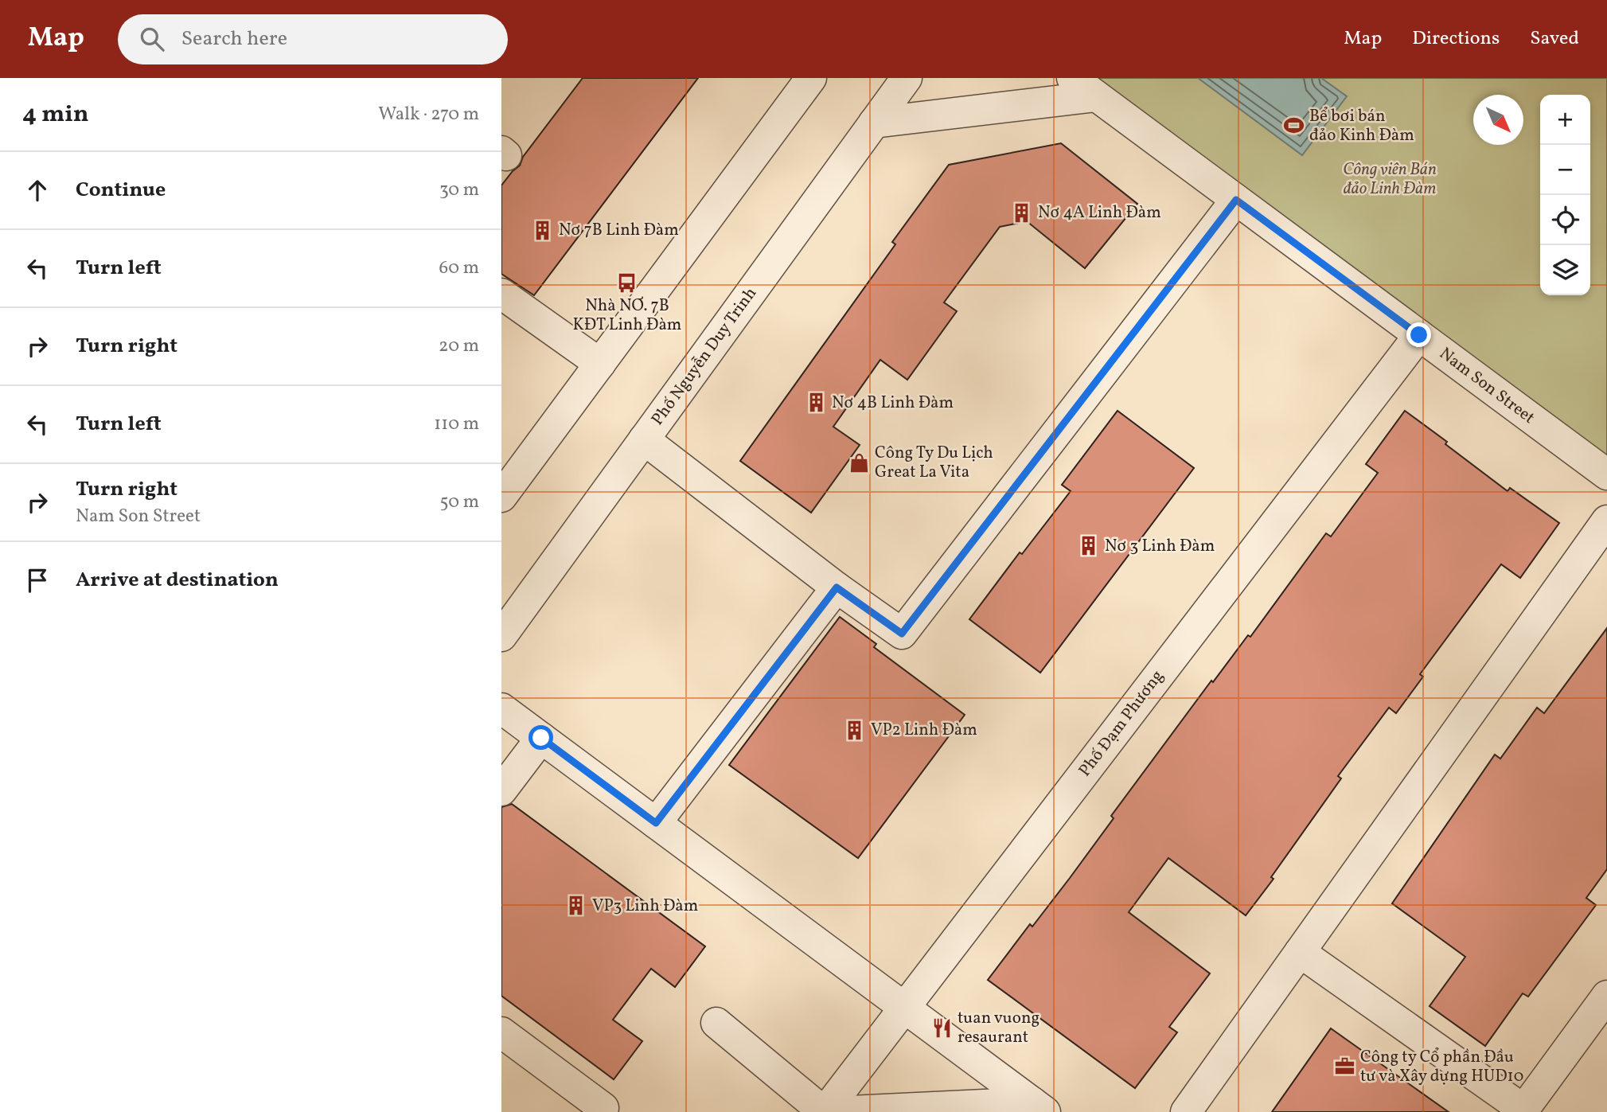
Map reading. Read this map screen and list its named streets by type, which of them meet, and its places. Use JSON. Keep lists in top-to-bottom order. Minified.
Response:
{"streets":{"street":["Phố Nguyễn Duy Trinh","Nam Son Street","Phố Đạm Phương"]},"crossings":[["Nam Son Street","Phố Đạm Phương"]],"parks":["Công viên Bán đảo Linh Đàm"],"places":{"sports":["Bể bơi bán đảo Kinh Đàm"],"building":["Nơ 4A Linh Đàm","Nơ 7B Linh Đàm","Nơ 4B Linh Đàm","Nơ 3 Linh Đàm","VP2 Linh Đàm","VP3 Linh Đàm"],"bus stop":["Nhà NƠ. 7B KĐT Linh Đàm"],"shop":["Công Ty Du Lịch Great La Vita"],"restaurant":["tuan vuong resaurant"],"office":["Công ty Cổ phần Đầu tư và Xây dựng HUD10"]},"north":"bottom right","page":{"header":"Map","search":"Search here","nav":["Map","Directions","Saved"],"heading":["4 min","Walk · 270 m"],"map_buttons":["+","−"],"list":[["Continue","30 m"],["Turn left","60 m"],["Turn right","20 m"],["Turn left","110 m"],["Turn right","Nam Son Street","50 m"],"Arrive at destination"]}}
